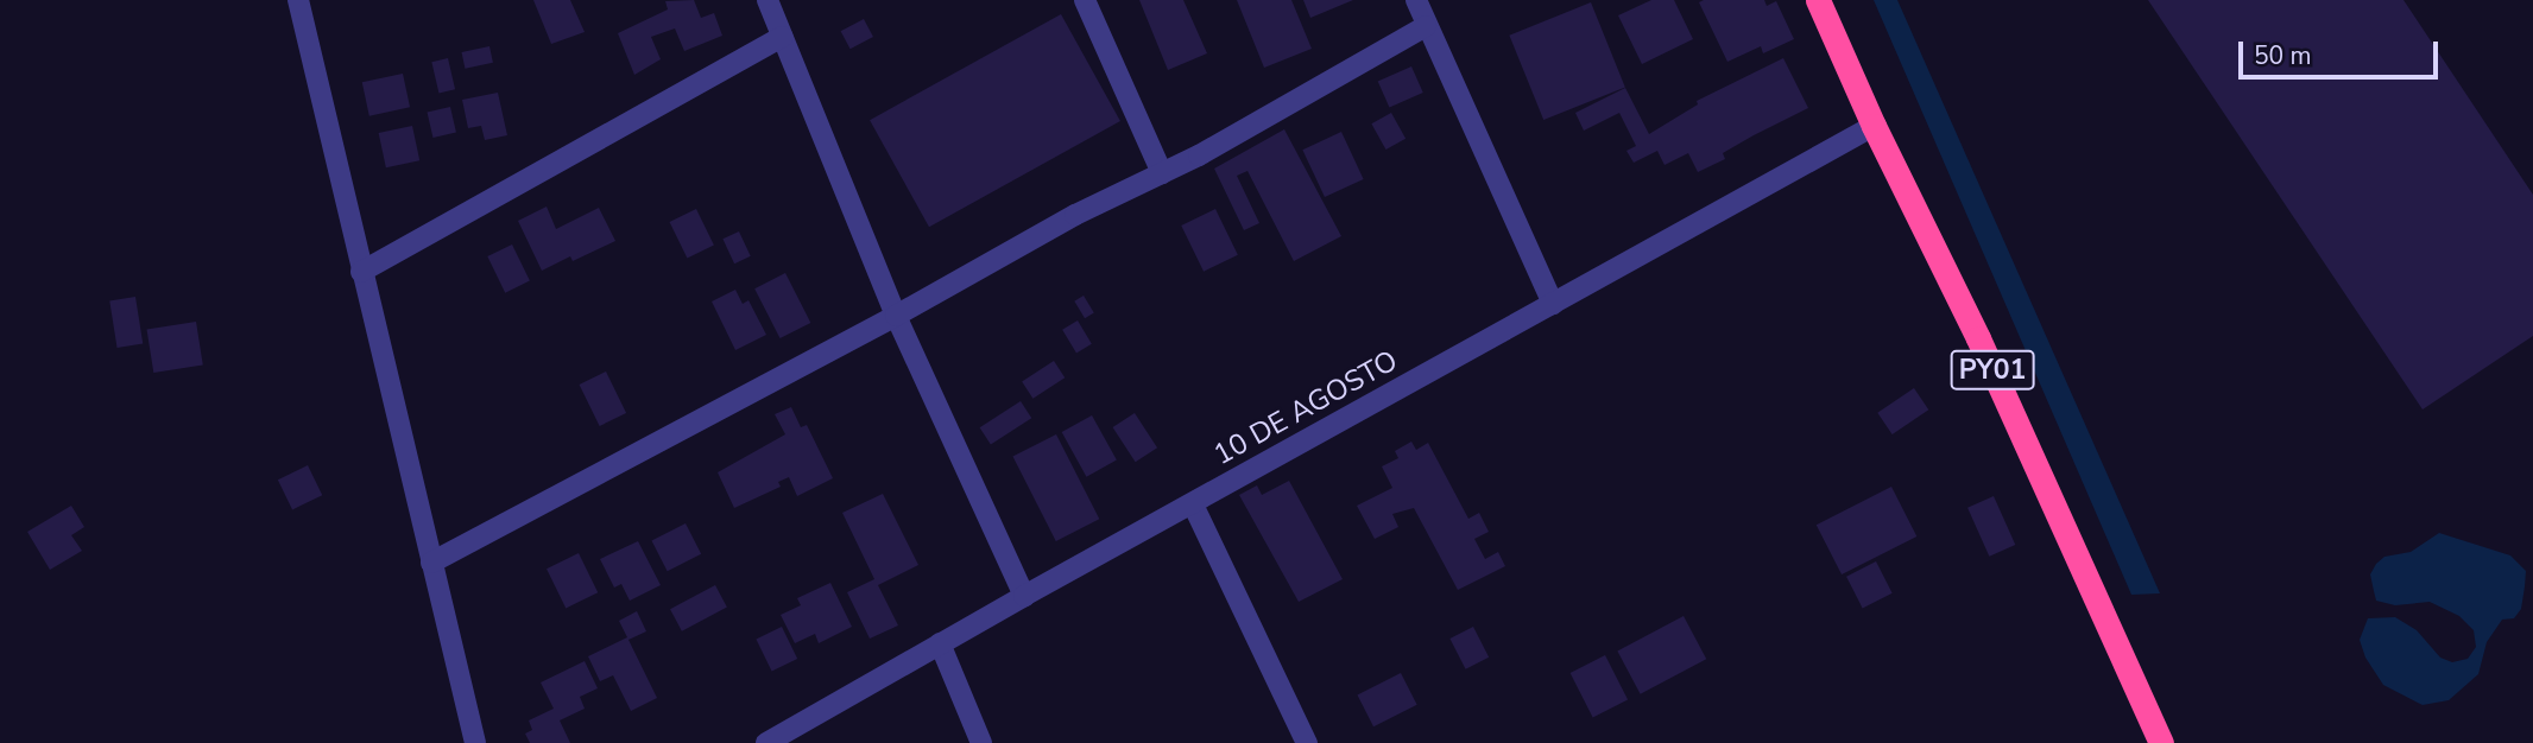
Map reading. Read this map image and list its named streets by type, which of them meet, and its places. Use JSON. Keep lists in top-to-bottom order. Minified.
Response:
{"streets":{"highway":["PY01"],"street":["10 DE AGOSTO"]},"crossings":[["PY01","10 DE AGOSTO"]],"scale_bar":"50 m"}
